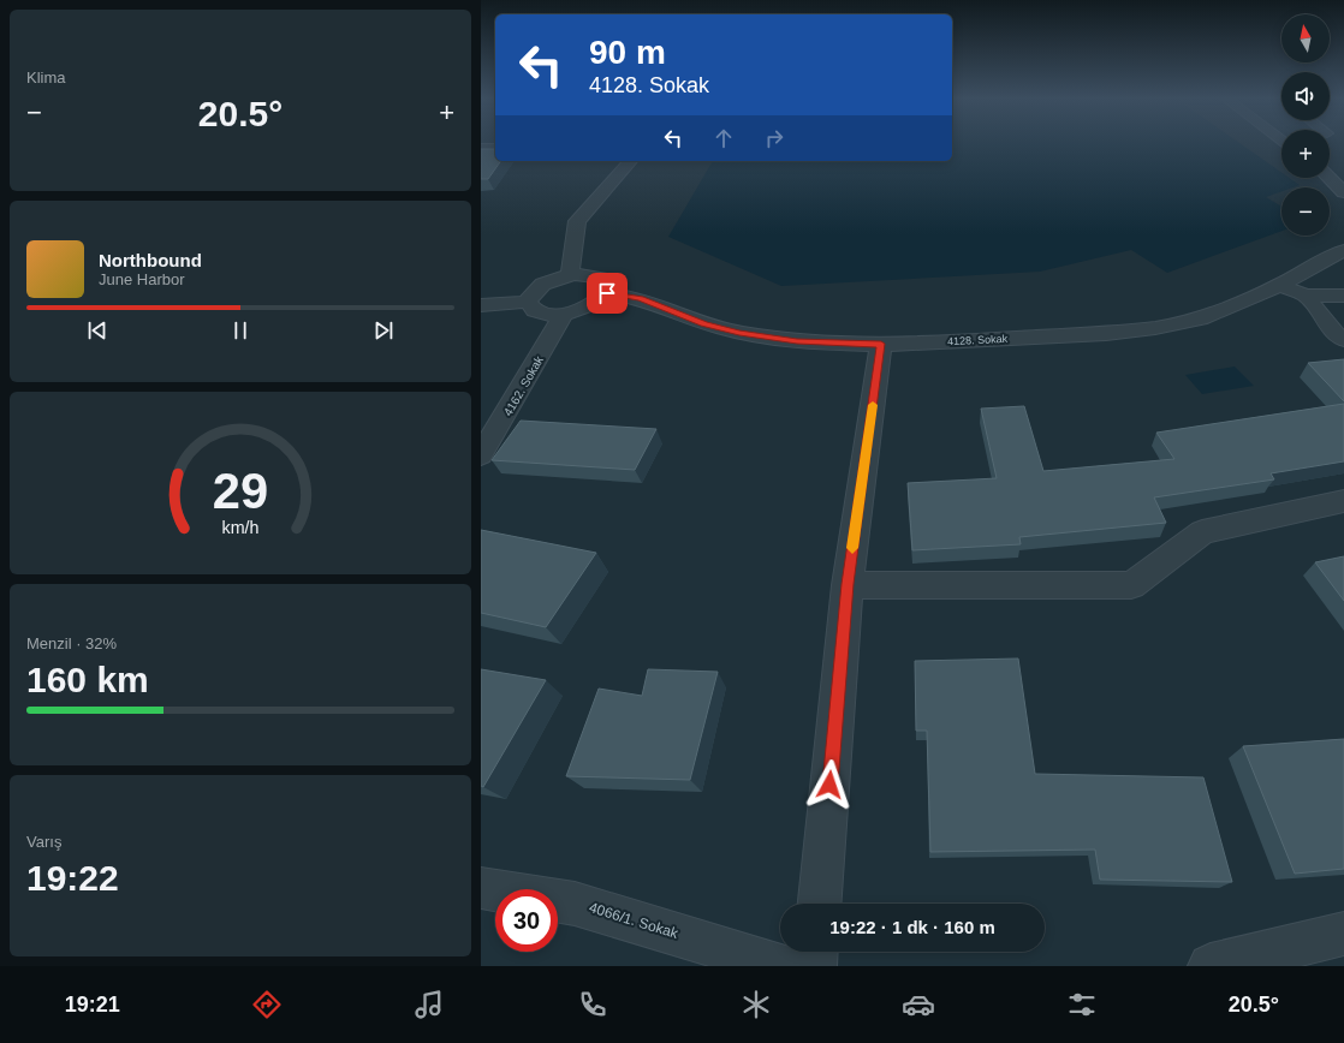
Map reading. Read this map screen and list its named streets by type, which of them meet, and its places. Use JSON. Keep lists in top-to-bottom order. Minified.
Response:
{"streets":{"street":["4128. Sokak","4162. Sokak","4066/1. Sokak"]},"north":"top","page":{"tile":["Klima",["Menzil · 32%","160 km"],["Varış","19:22"]],"map_buttons":["+","−"],"turn":["90 m","4128. Sokak"],"heat":["−","20.5°","+"],"song":["Northbound","June Harbor"],"limit":"30","trip":"19:22 · 1 dk · 160 m","tabs":["19:21","20.5°"],"gauge":["29","km/h"]}}
